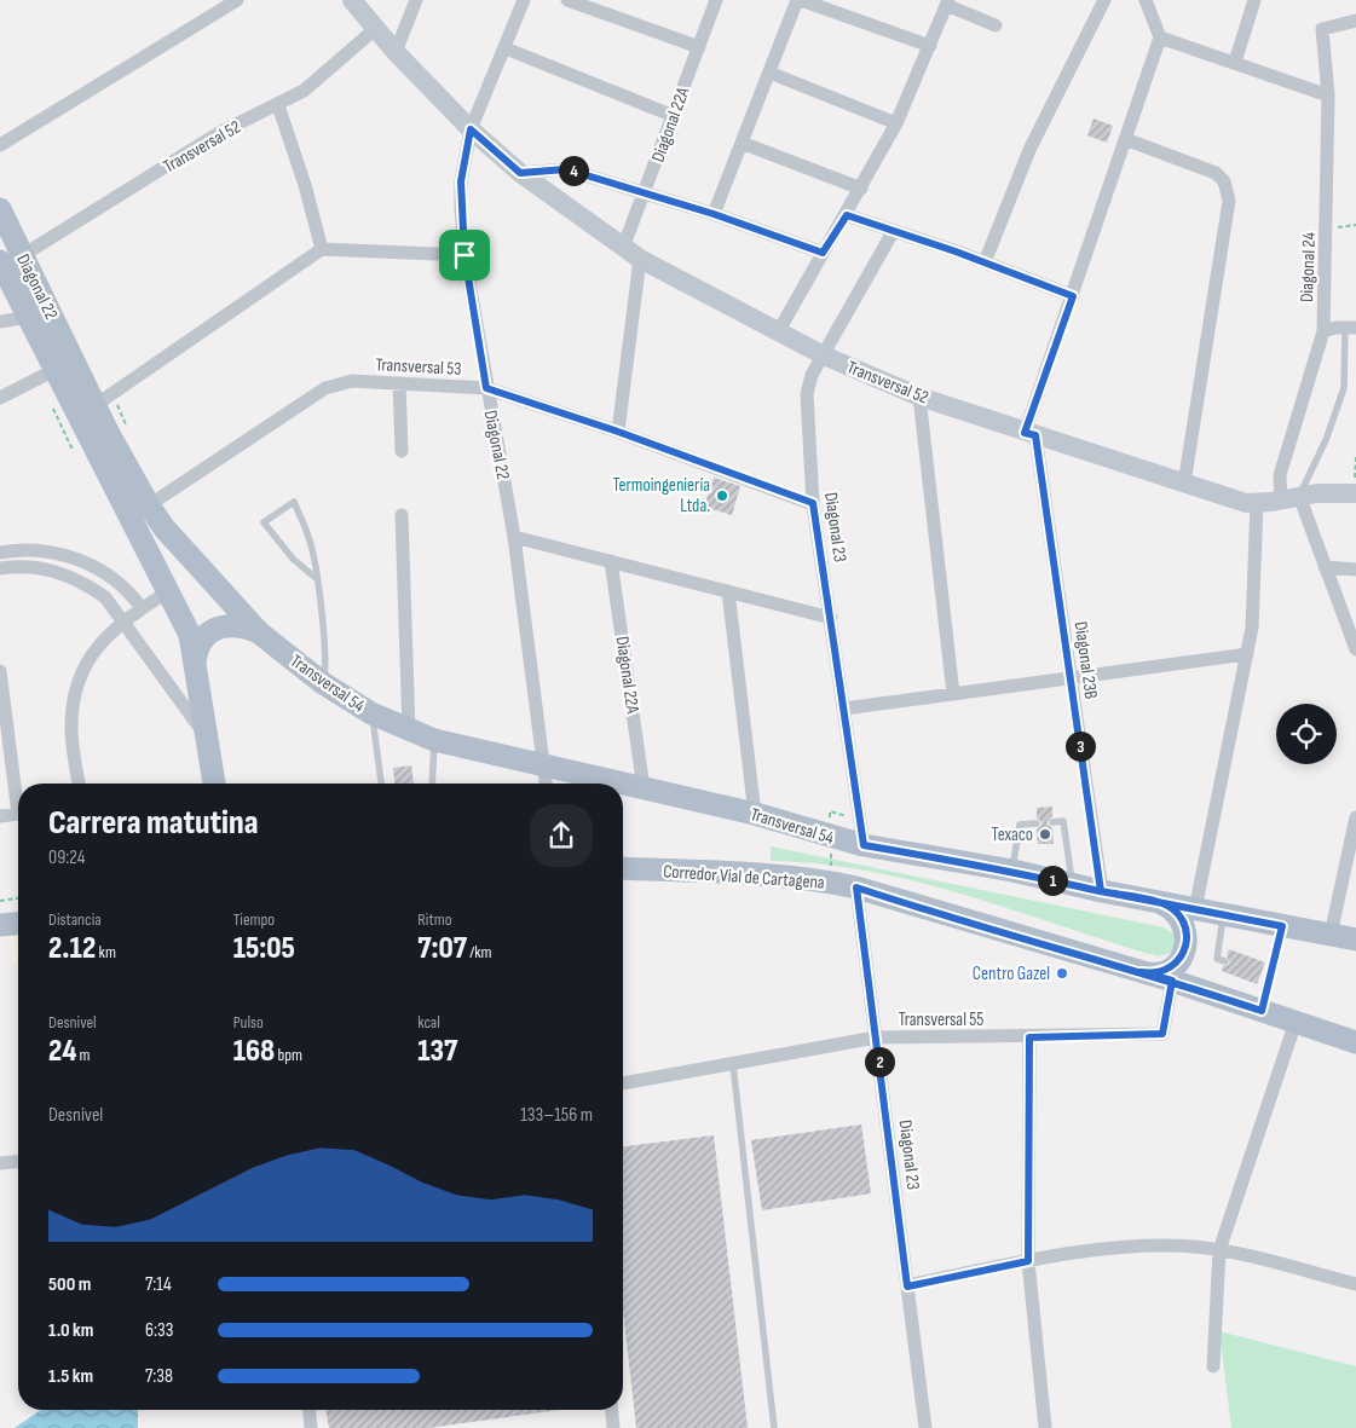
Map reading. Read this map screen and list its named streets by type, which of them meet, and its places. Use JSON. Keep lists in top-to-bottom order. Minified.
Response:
{"streets":{"main road":["Diagonal 22","Transversal 54","Corredor Vial de Cartagena"],"street":["Diagonal 22A","Transversal 52","Diagonal 24","Transversal 53","Diagonal 23","Diagonal 23B","Transversal 55"]},"crossings":[["Diagonal 22A","Transversal 52"],["Diagonal 22A","Transversal 54"],["Transversal 52","Diagonal 24"],["Transversal 52","Diagonal 22"],["Transversal 52","Diagonal 23"],["Transversal 52","Diagonal 23B"],["Diagonal 22","Transversal 53"],["Diagonal 22","Transversal 54"],["Transversal 53","Diagonal 23"],["Diagonal 23","Transversal 54"],["Diagonal 23","Corredor Vial de Cartagena"],["Diagonal 23","Transversal 55"],["Diagonal 23B","Transversal 54"],["Corredor Vial de Cartagena","Transversal 55"]],"places":["Termoingeniería Ltda.","Texaco","Centro Gazel"],"page":{"pins":["4","3","1","2"],"heading":["Carrera matutina","09:24"],"stats":[["Distancia","2.12 km"],["Tiempo","15:05"],["Ritmo","7:07 /km"],["Desnivel","24 m"],["Pulso","168 bpm"],["kcal","137"]],"chart":["Desnivel","133–156 m"],"list":[{"name":"500 m","note":"7:14"},{"name":"1.0 km","note":"6:33"},{"name":"1.5 km","note":"7:38"}]}}
